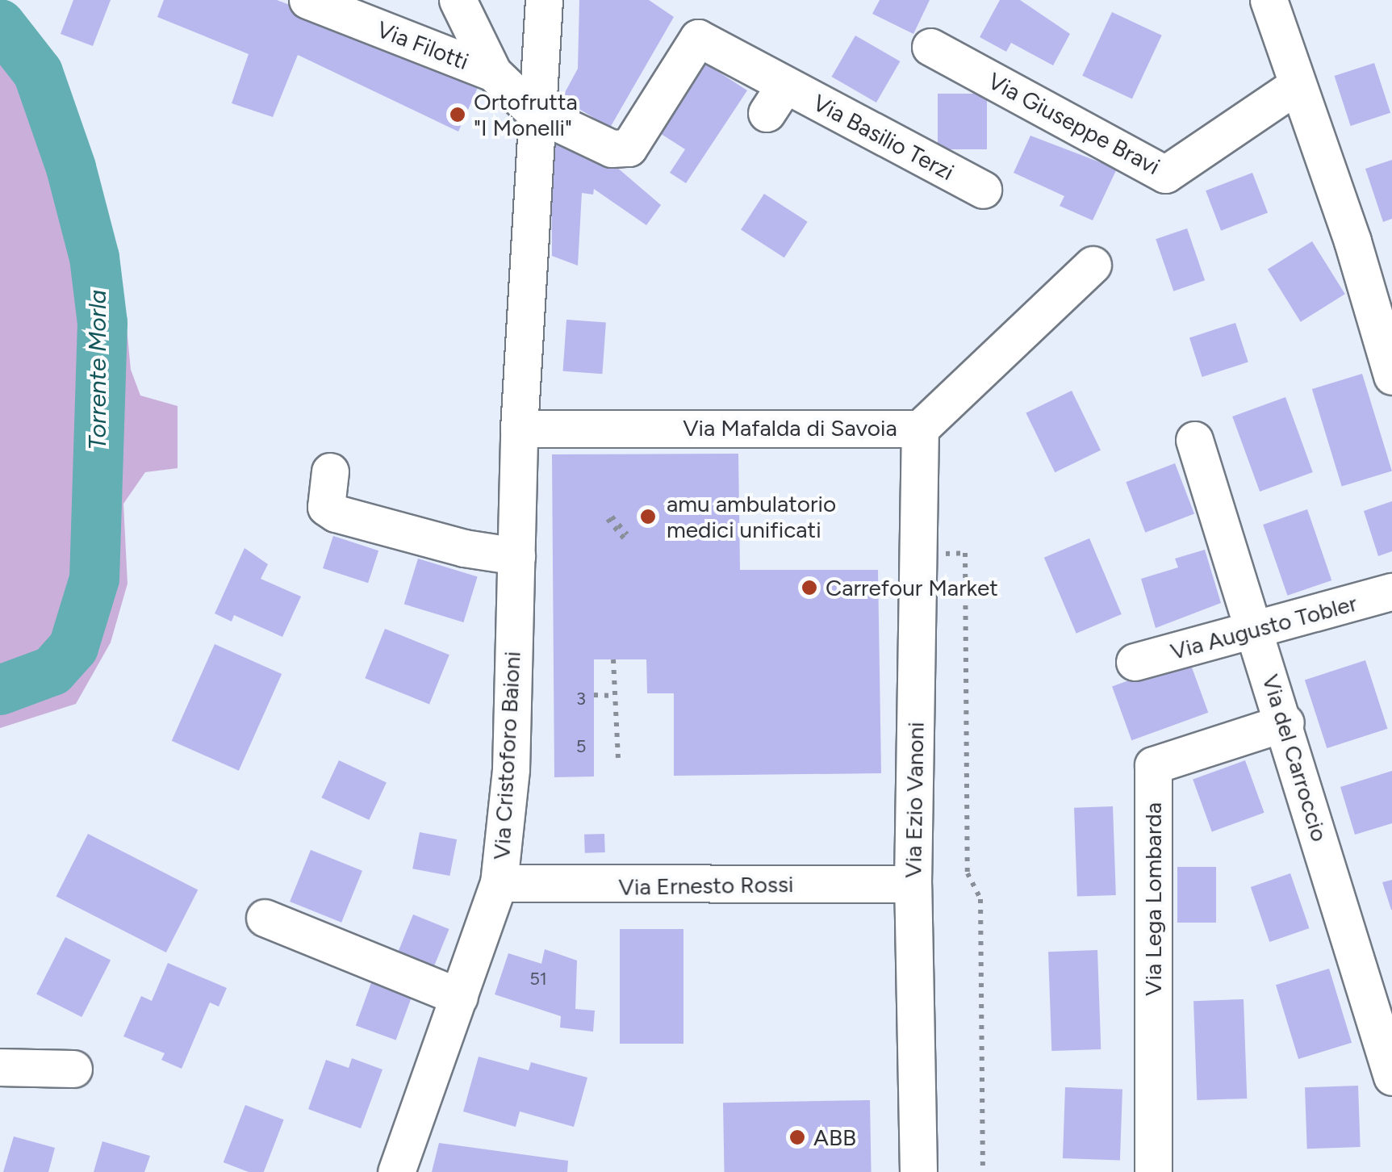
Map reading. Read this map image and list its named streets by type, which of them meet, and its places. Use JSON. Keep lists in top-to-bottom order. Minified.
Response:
{"streets":{"street":["Via Filotti","Via Giuseppe Bravi","Via Basilio Terzi","Via Mafalda di Savoia","Via Augusto Tobler","Via Cristoforo Baioni","Via del Carroccio","Via Ezio Vanoni","Via Ernesto Rossi","Via Lega Lombarda"]},"crossings":[["Via Basilio Terzi","Via Cristoforo Baioni"],["Via Mafalda di Savoia","Via Cristoforo Baioni"],["Via Mafalda di Savoia","Via Ezio Vanoni"],["Via Augusto Tobler","Via del Carroccio"],["Via Cristoforo Baioni","Via Ernesto Rossi"],["Via del Carroccio","Via Lega Lombarda"],["Via Ezio Vanoni","Via Ernesto Rossi"]],"water":["Torrente Morla"],"places":["Ortofrutta \"I Monelli\"","amu ambulatorio medici unificati","Carrefour Market","ABB"],"house_numbers":["3","5","51"]}
